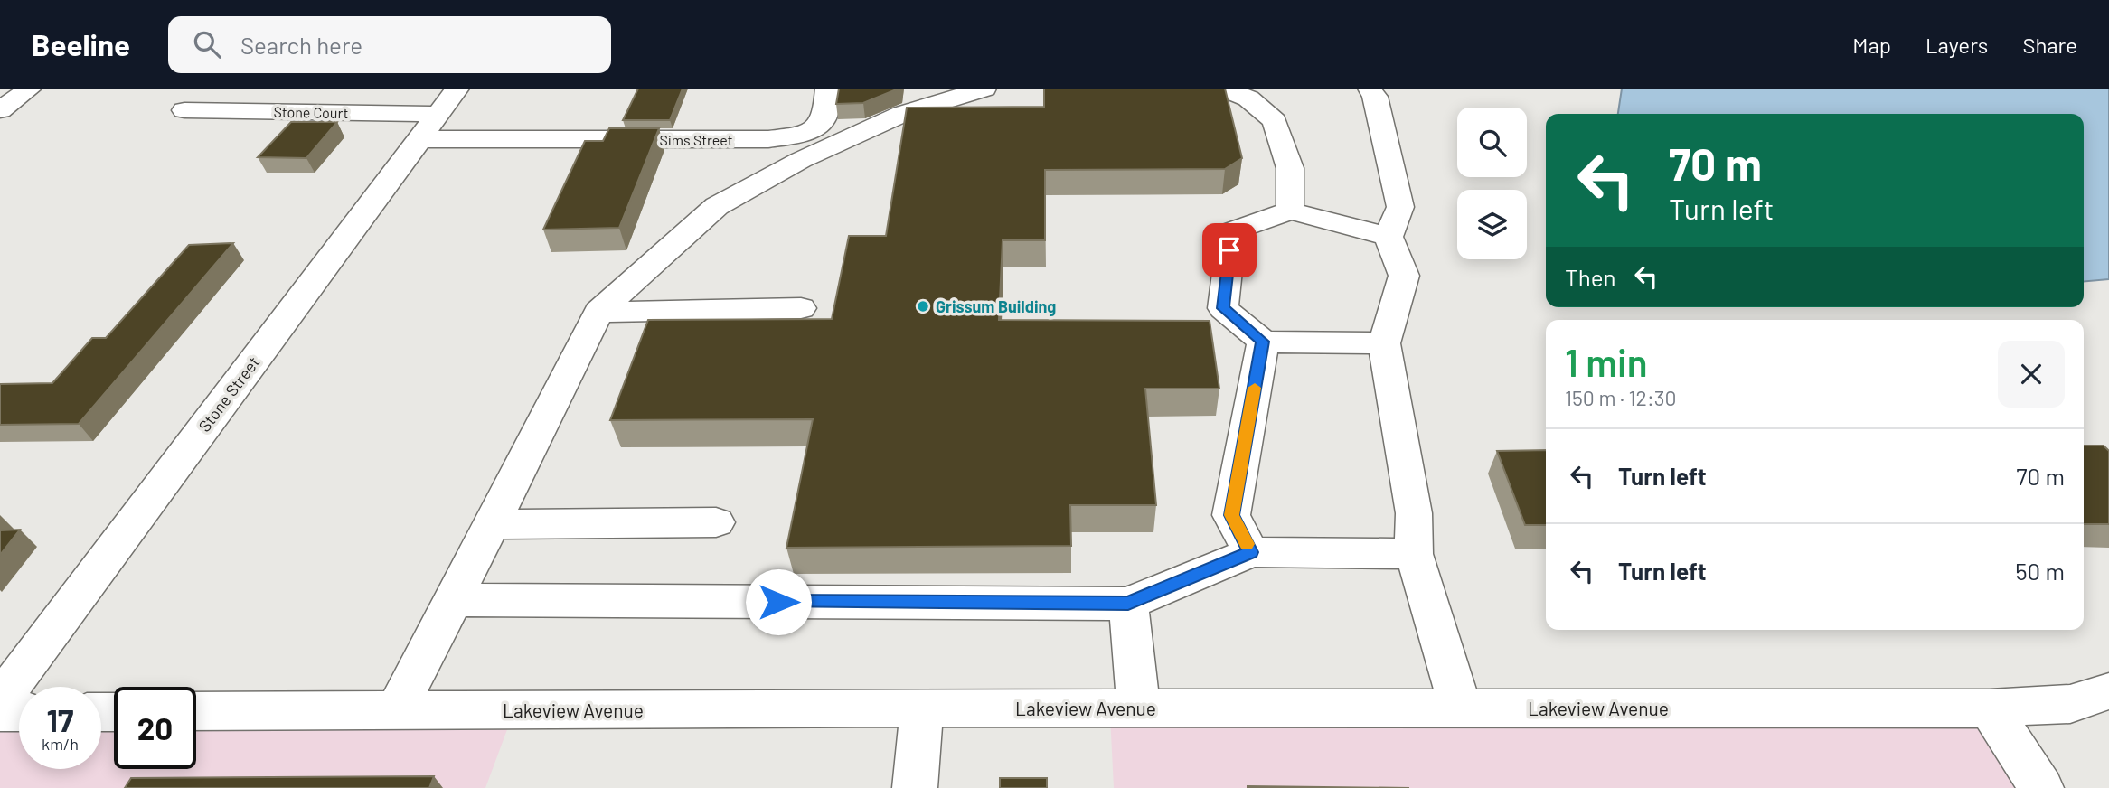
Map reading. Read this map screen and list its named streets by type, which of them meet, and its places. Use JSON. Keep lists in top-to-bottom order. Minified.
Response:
{"streets":{"street":["Stone Court","Sims Street","Stone Street","Lakeview Avenue"]},"crossings":[["Stone Court","Sims Street"],["Stone Court","Stone Street"],["Sims Street","Stone Street"]],"places":["Grissum Building"],"page":{"header":"Beeline","search":"Search here","nav":["Map","Layers","Share"],"turn":["70 m","Turn left"],"then":"Then","heading":["1 min","150 m · 12:30"],"list":[{"name":"Turn left","value":"70 m"},{"name":"Turn left","value":"50 m"}],"speed":"17 km/h","limit":"20"}}
